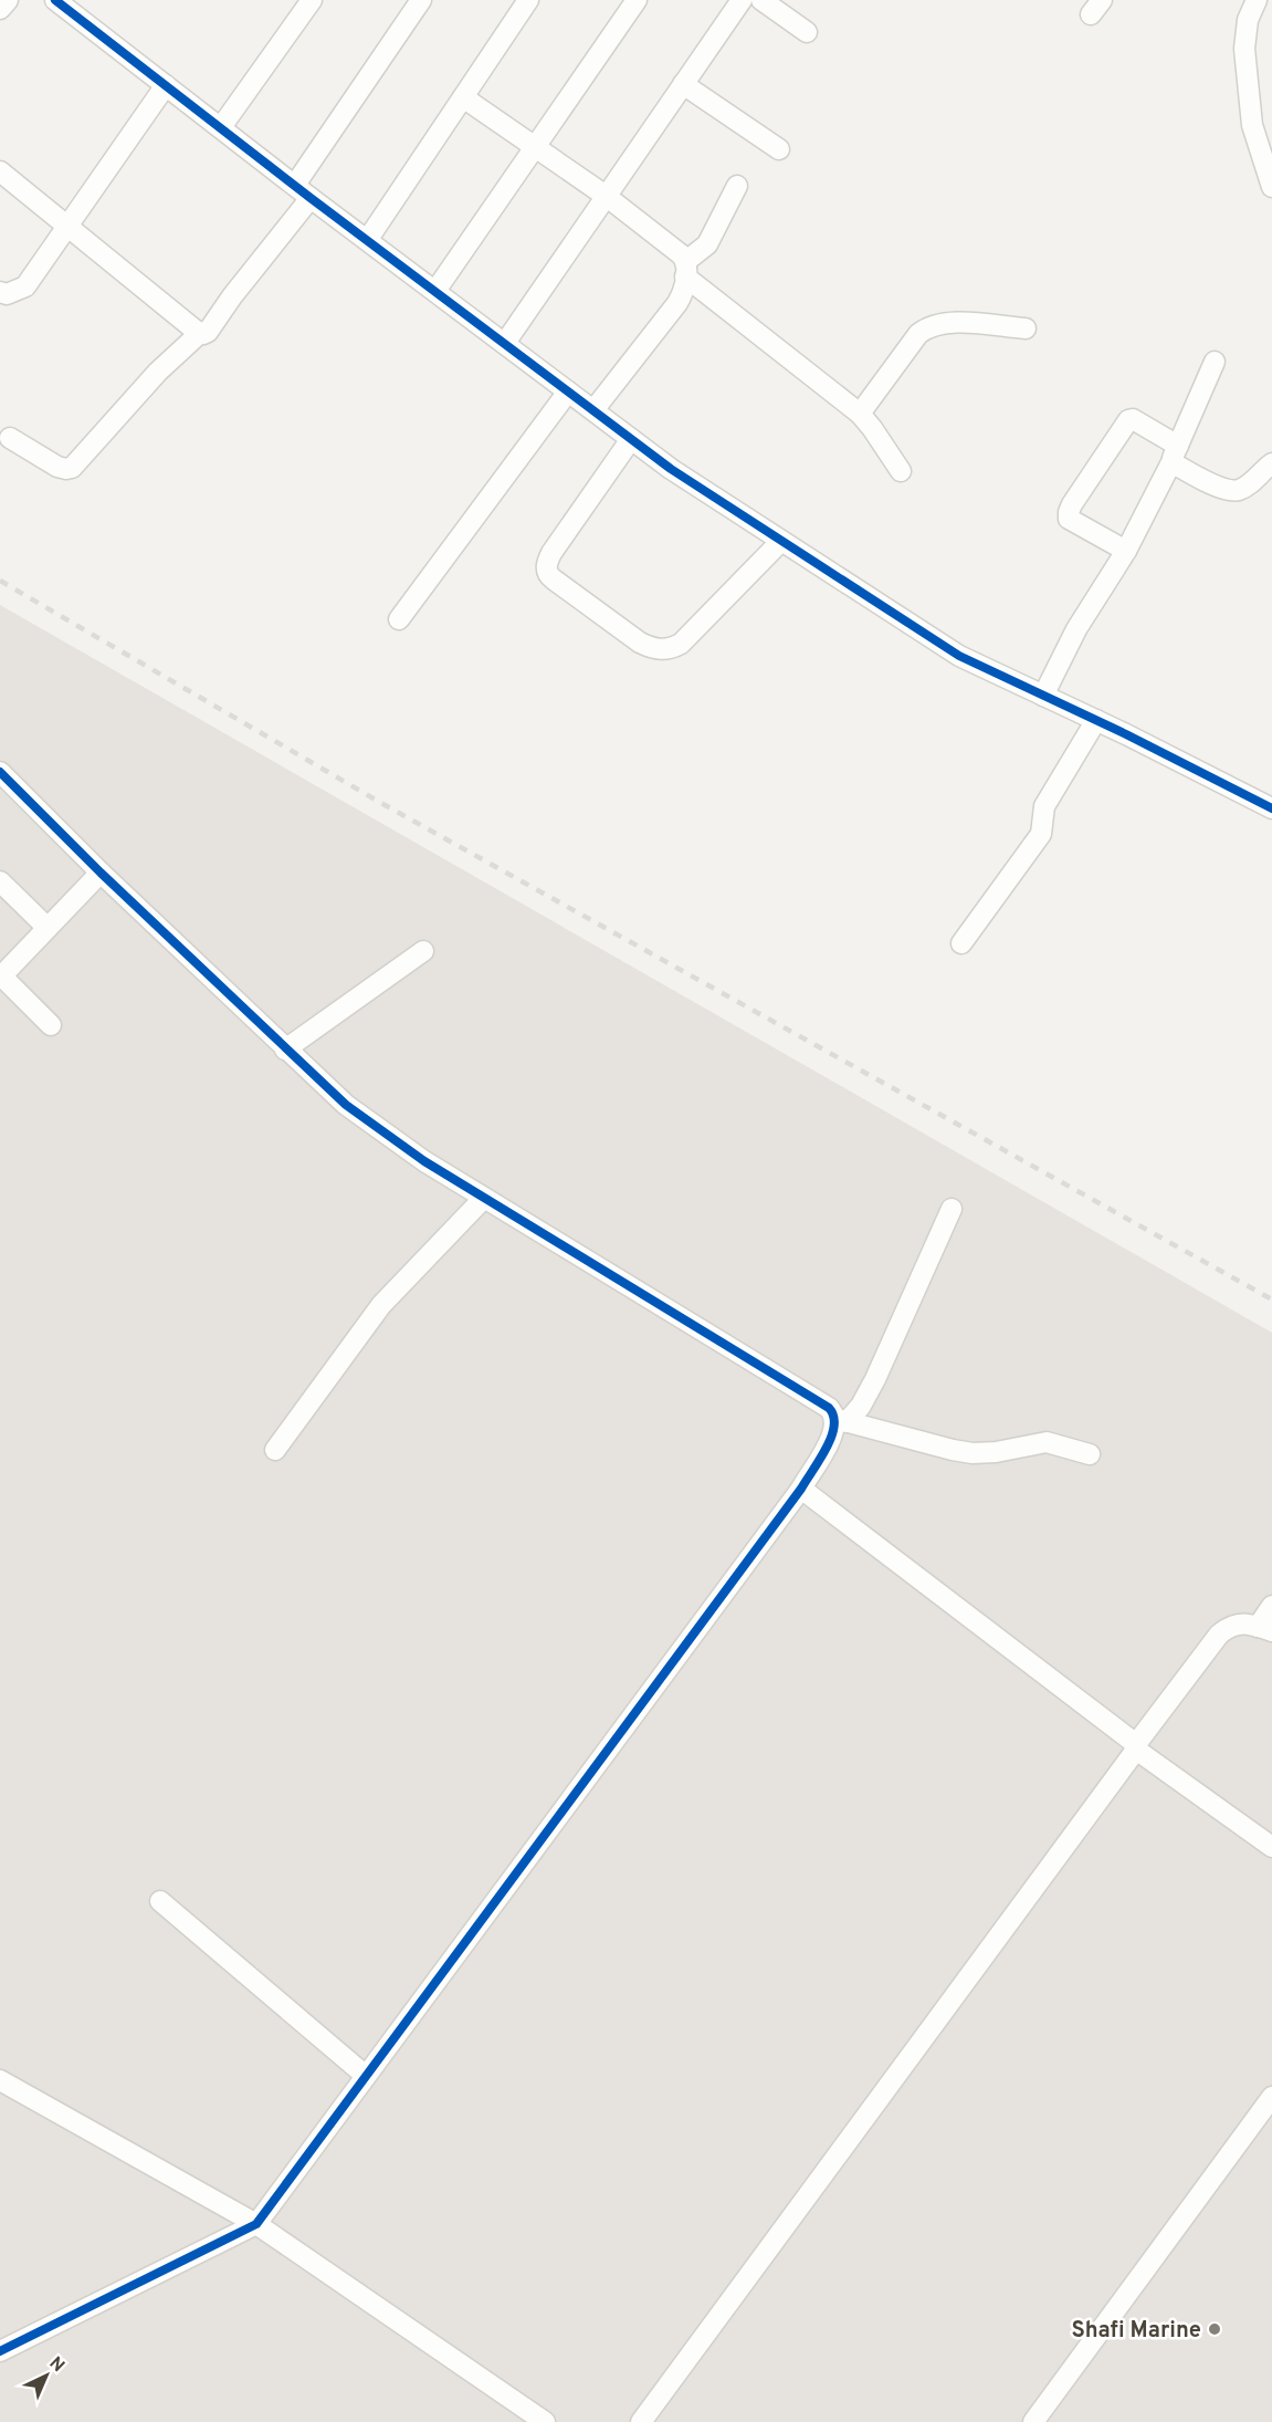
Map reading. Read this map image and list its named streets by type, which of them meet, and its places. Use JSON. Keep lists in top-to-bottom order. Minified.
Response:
{"places":["Shafi Marine"],"north":"top right"}
